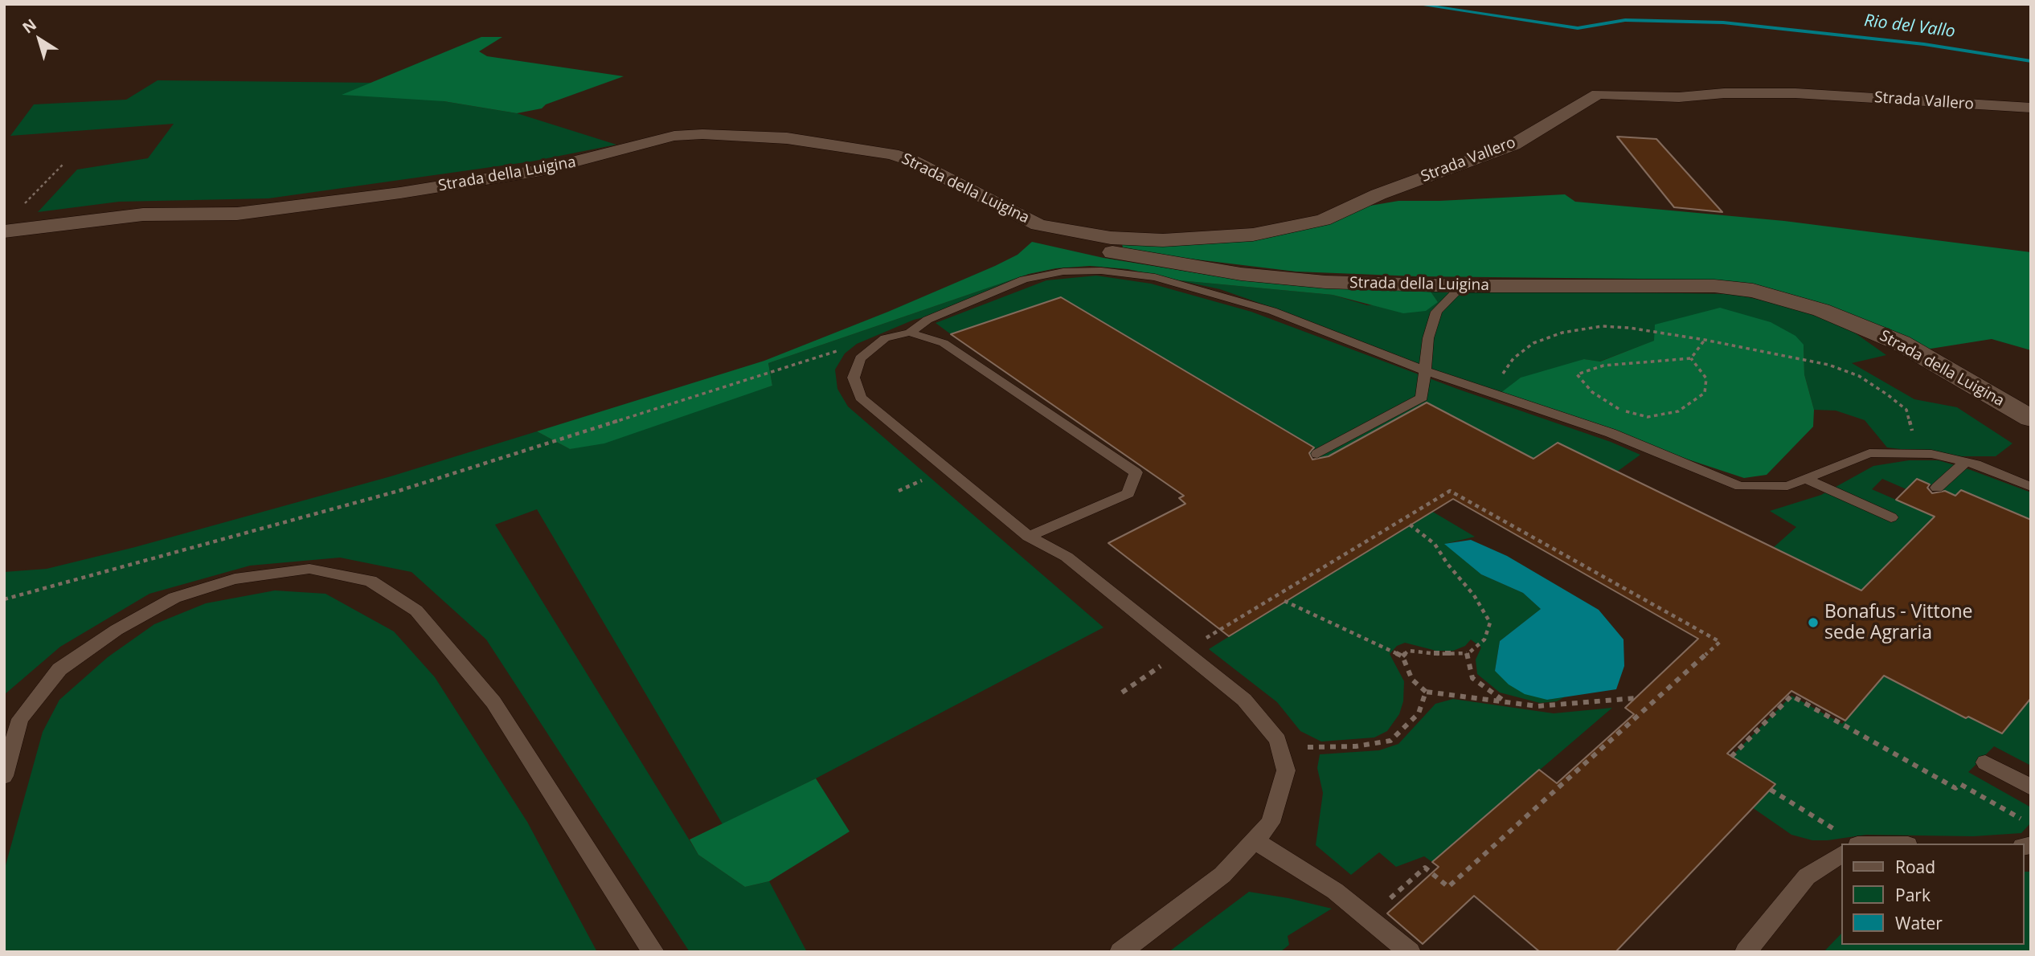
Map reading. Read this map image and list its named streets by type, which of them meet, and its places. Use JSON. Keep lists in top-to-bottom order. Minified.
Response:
{"streets":{"street":["Strada Vallero","Strada della Luigina"]},"crossings":[["Strada Vallero","Strada della Luigina"]],"water":["Rio del Vallo"],"places":["Bonafus - Vittone sede Agraria"],"legend":["Road","Park","Water"],"north":"top left"}
